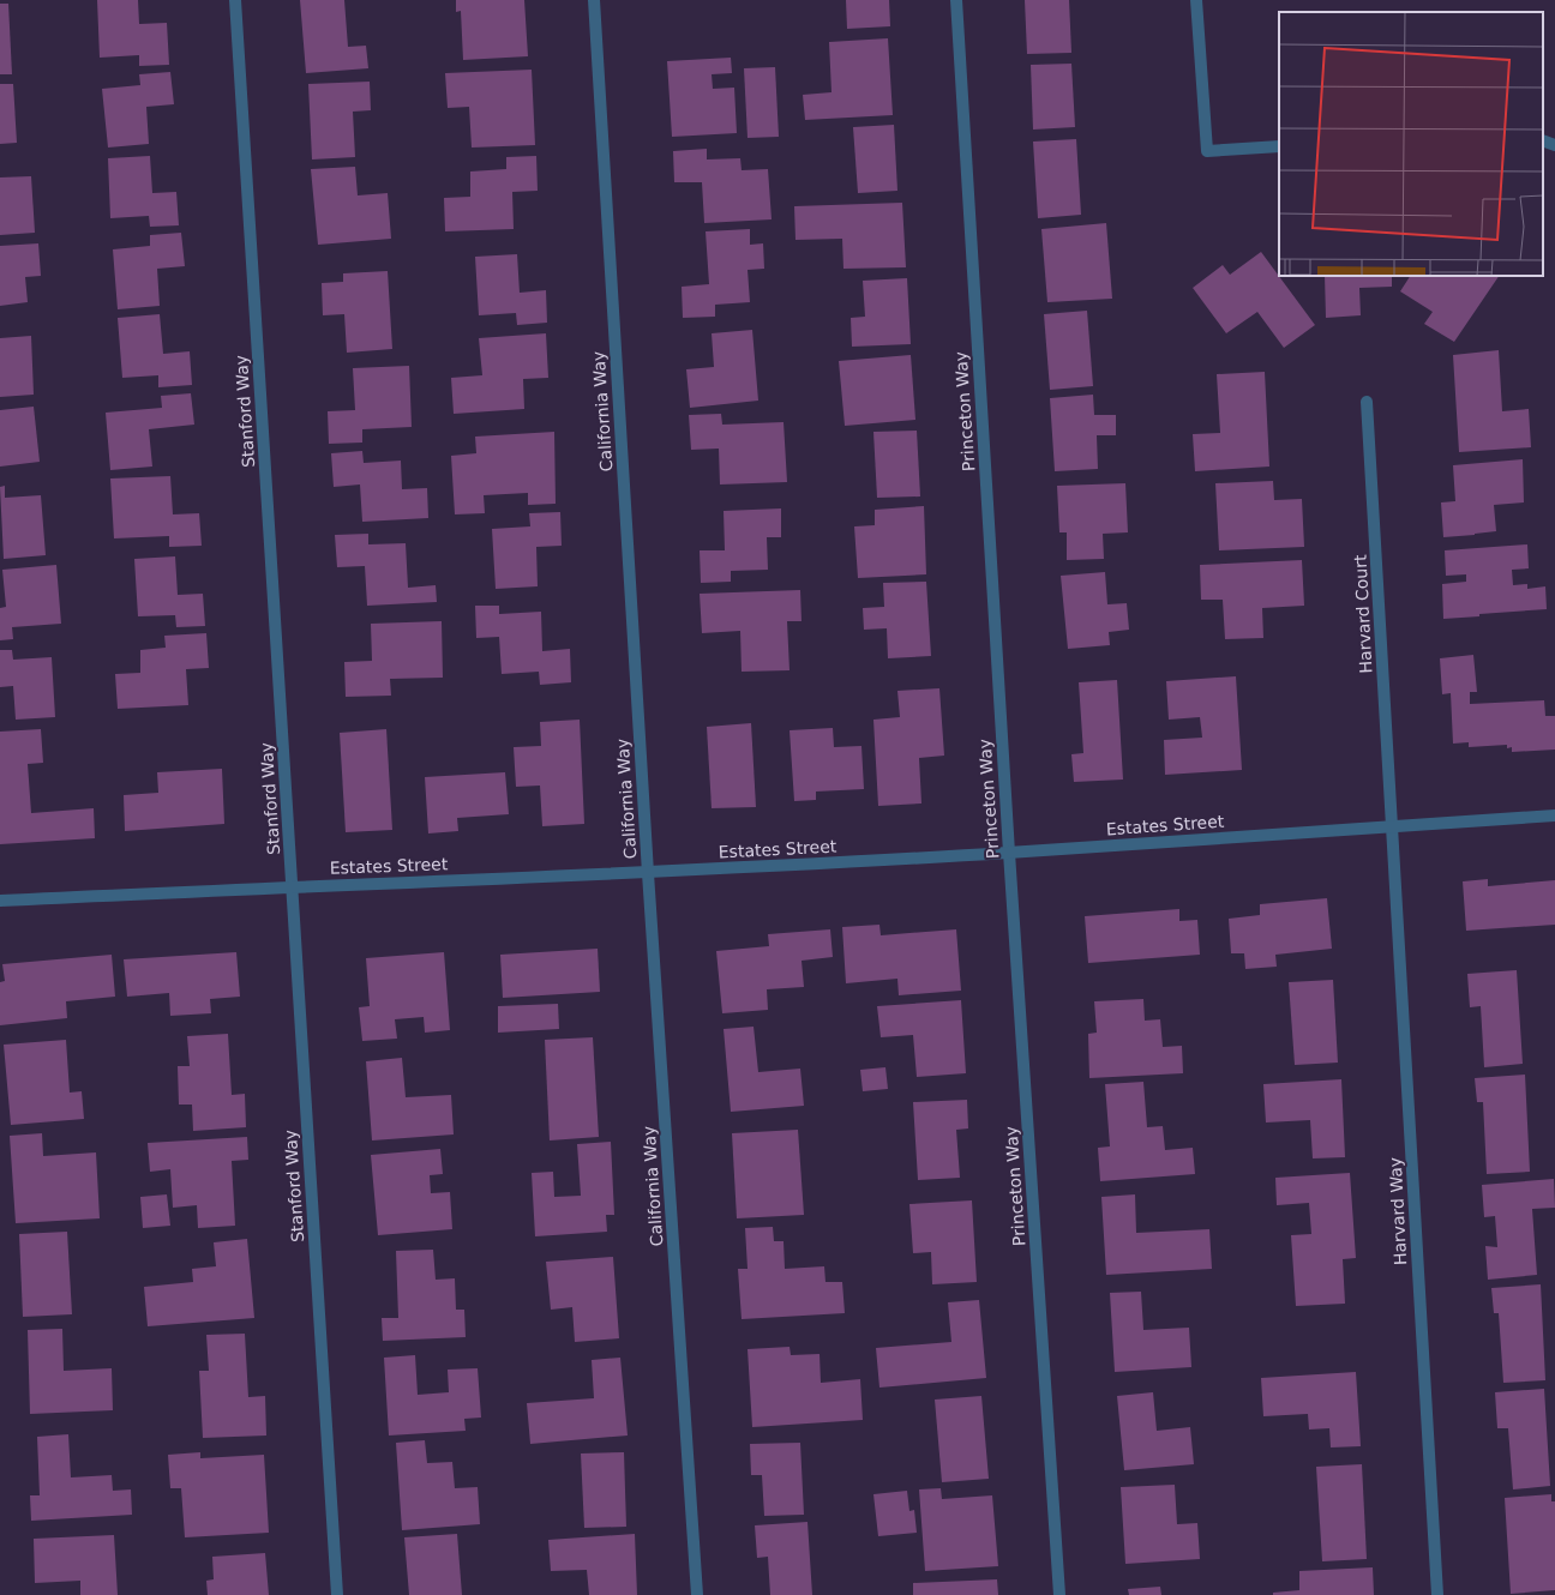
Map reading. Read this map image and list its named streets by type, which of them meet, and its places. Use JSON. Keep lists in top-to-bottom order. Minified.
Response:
{"streets":{"street":["Stanford Way","California Way","Princeton Way","Harvard Court","Estates Street","Harvard Way"]},"crossings":[["Stanford Way","Estates Street"],["California Way","Estates Street"],["Princeton Way","Estates Street"],["Harvard Court","Estates Street"],["Harvard Court","Harvard Way"],["Estates Street","Harvard Way"]]}
